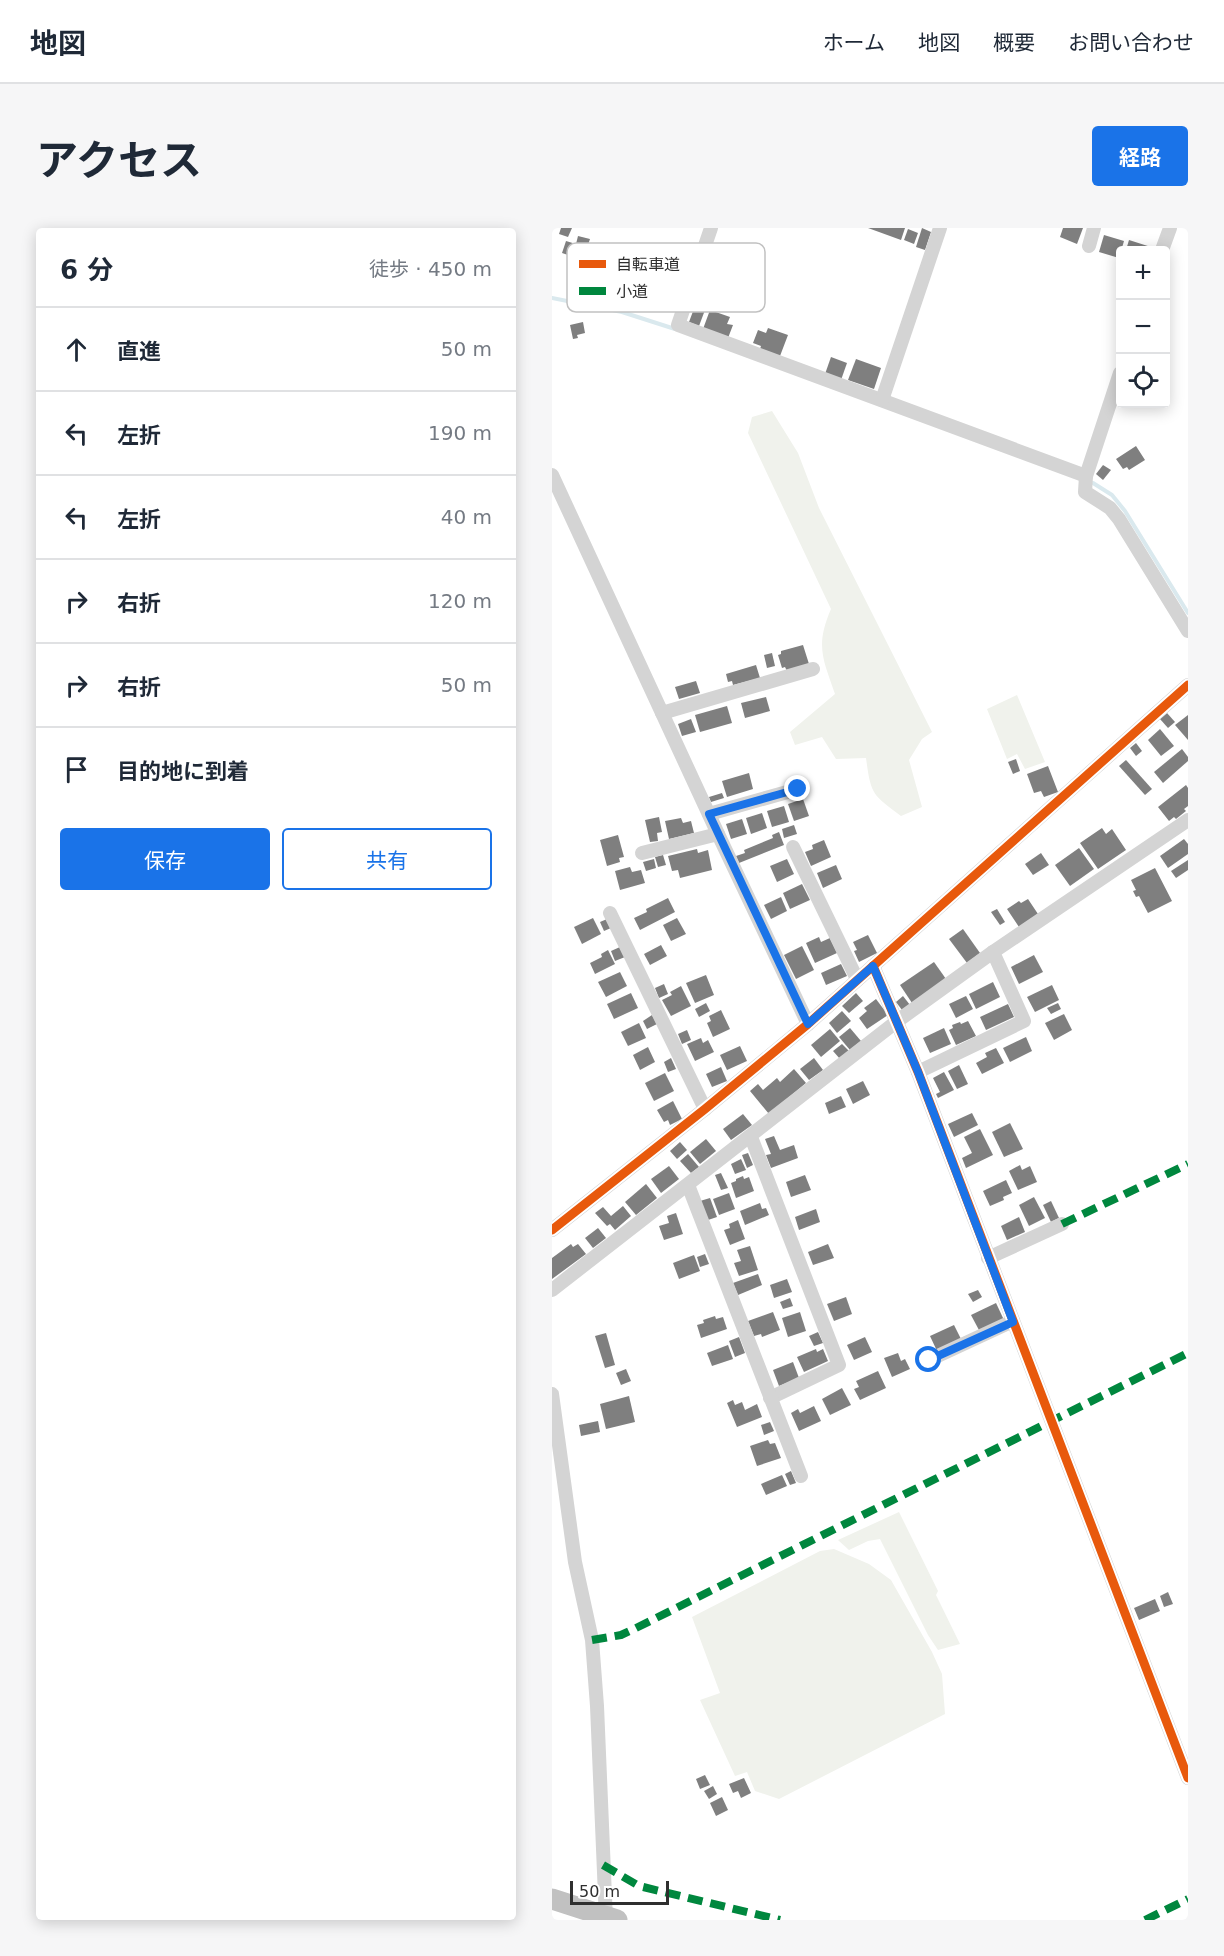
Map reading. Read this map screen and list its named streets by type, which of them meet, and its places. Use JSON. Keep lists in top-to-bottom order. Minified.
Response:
{"legend":["自転車道","小道"],"scale_bar":"50 m","page":{"header":"地図","nav":["ホーム","地図","概要","お問い合わせ"],"title":"アクセス","buttons":["経路",["保存","共有"]],"heading":["6 分","徒歩 · 450 m"],"map_buttons":["+","−"],"list":[["直進","50 m"],["左折","190 m"],["左折","40 m"],["右折","120 m"],["右折","50 m"],"目的地に到着"],"scale":"50 m"}}
